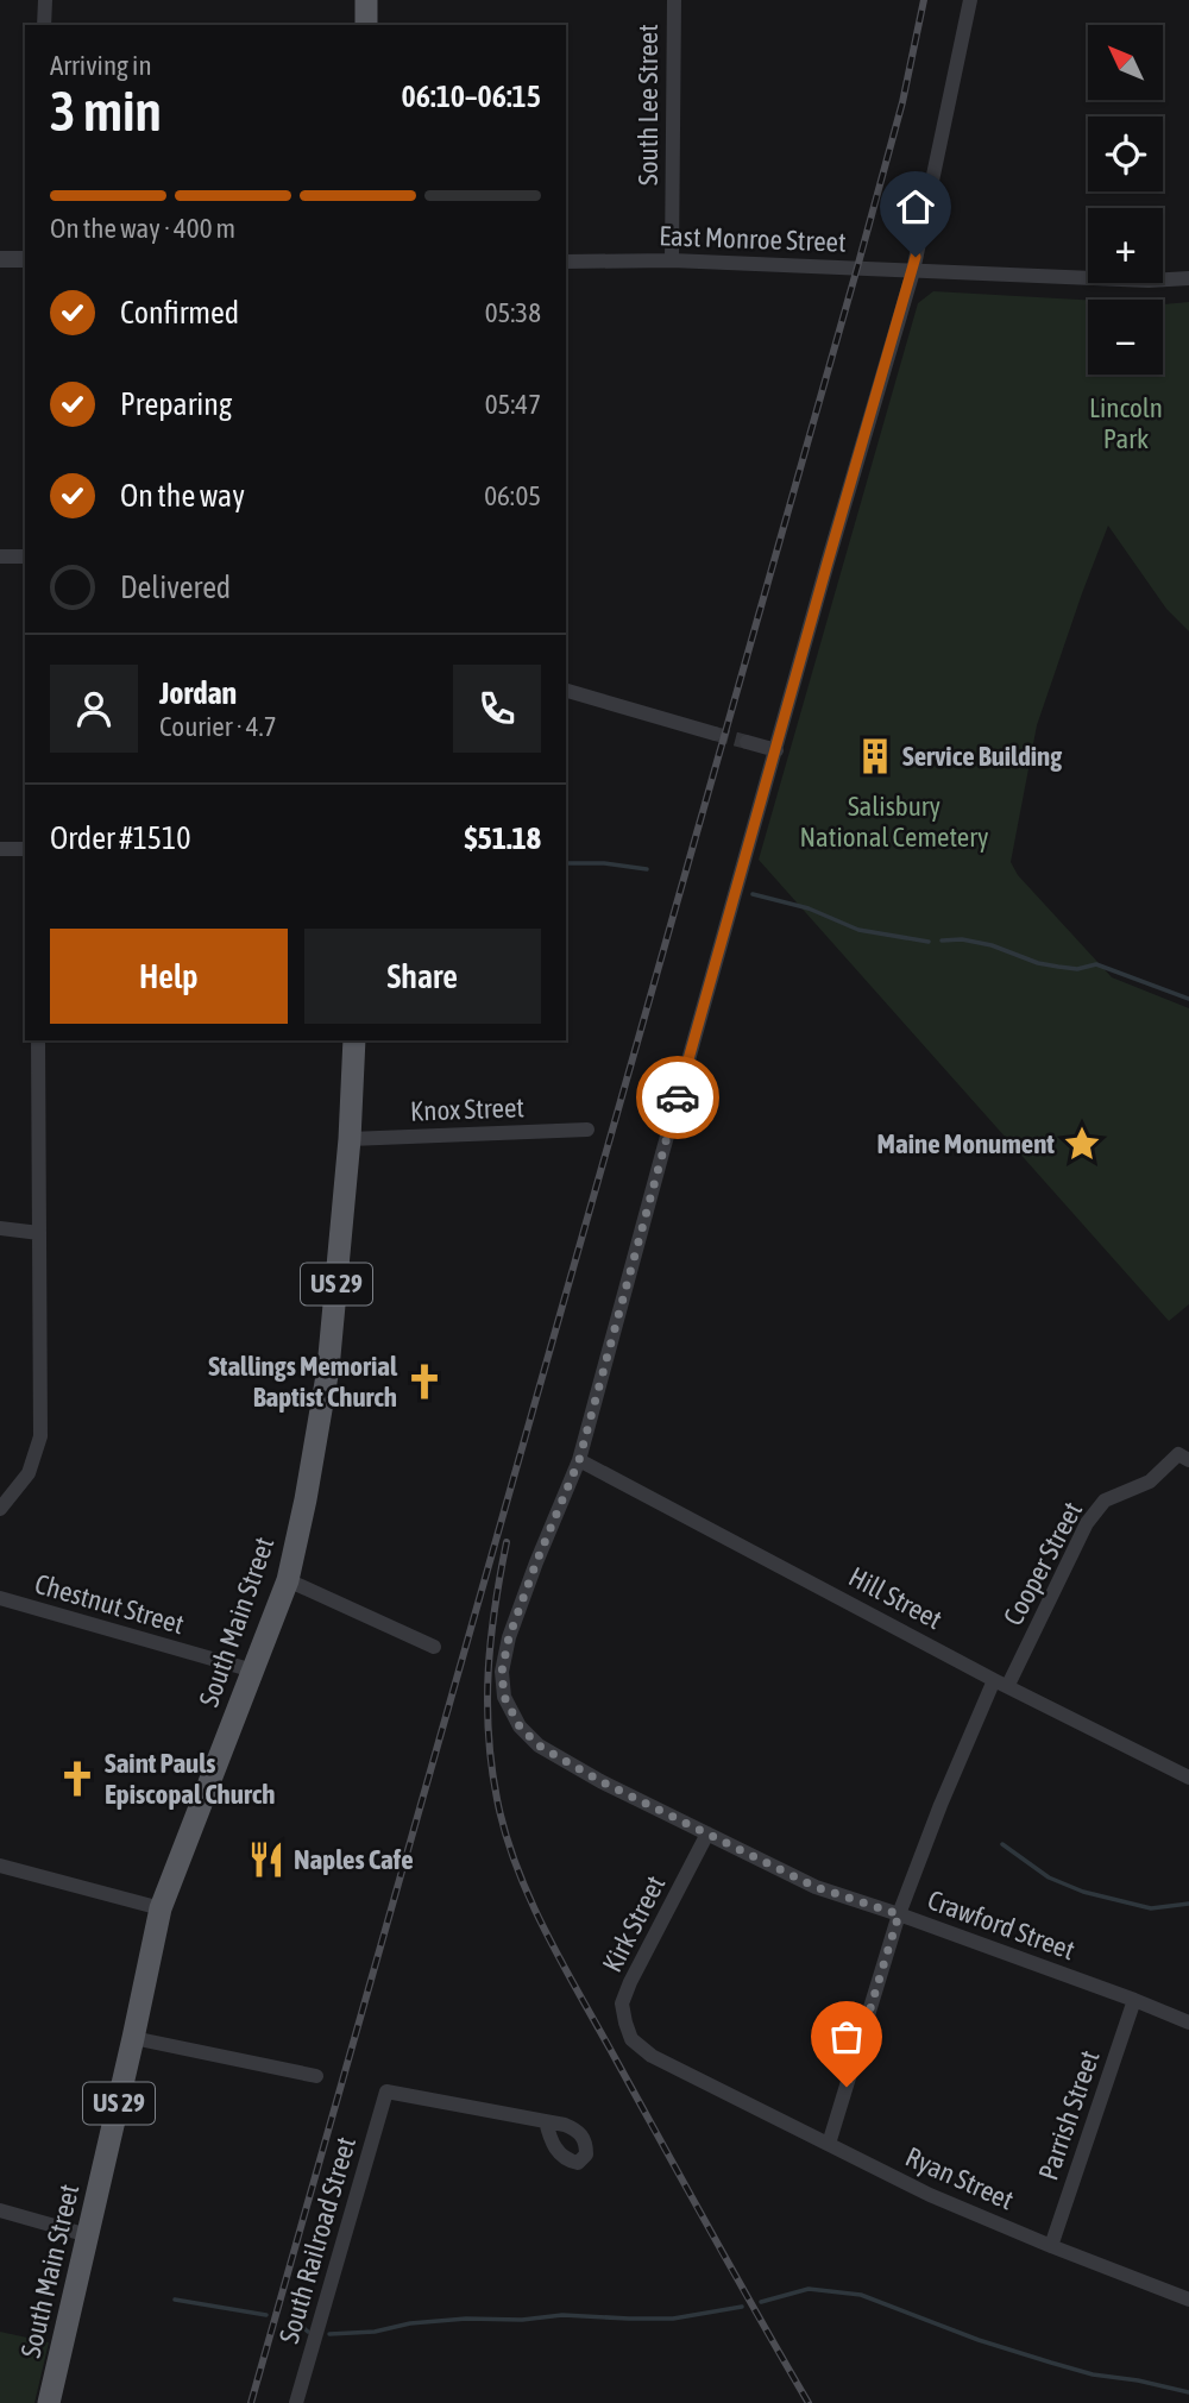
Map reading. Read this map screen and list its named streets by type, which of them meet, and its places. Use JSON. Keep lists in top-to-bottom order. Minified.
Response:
{"streets":{"main road":["US 29","South Main Street"],"street":["South Lee Street","East Monroe Street","Knox Street","Cooper Street","Hill Street","Chestnut Street","Kirk Street","Crawford Street","Parrish Street","Ryan Street","South Railroad Street"]},"crossings":[["South Lee Street","East Monroe Street"],["Knox Street","South Main Street"],["Cooper Street","Hill Street"],["Cooper Street","Crawford Street"],["Cooper Street","Ryan Street"],["Hill Street","Crawford Street"],["Chestnut Street","South Main Street"],["Kirk Street","Crawford Street"],["Kirk Street","Ryan Street"],["Crawford Street","Parrish Street"],["Parrish Street","Ryan Street"]],"parks":["Lincoln Park","Salisbury National Cemetery"],"places":{"building":["Service Building"],"place":["Maine Monument"],"church":["Stallings Memorial Baptist Church","Saint Pauls Episcopal Church"],"restaurant":["Naples Cafe"]},"north":"top left","page":{"map_buttons":["+","−"],"heading":["3 min","Arriving in","06:10–06:15"],"panel":["Jordan","Courier · 4.7","Order #1510","$51.18"],"bar":"On the way · 400 m","list":[["Confirmed","05:38"],["Preparing","05:47"],["On the way","06:05"],"Delivered"],"buttons":["Help","Share"]}}
